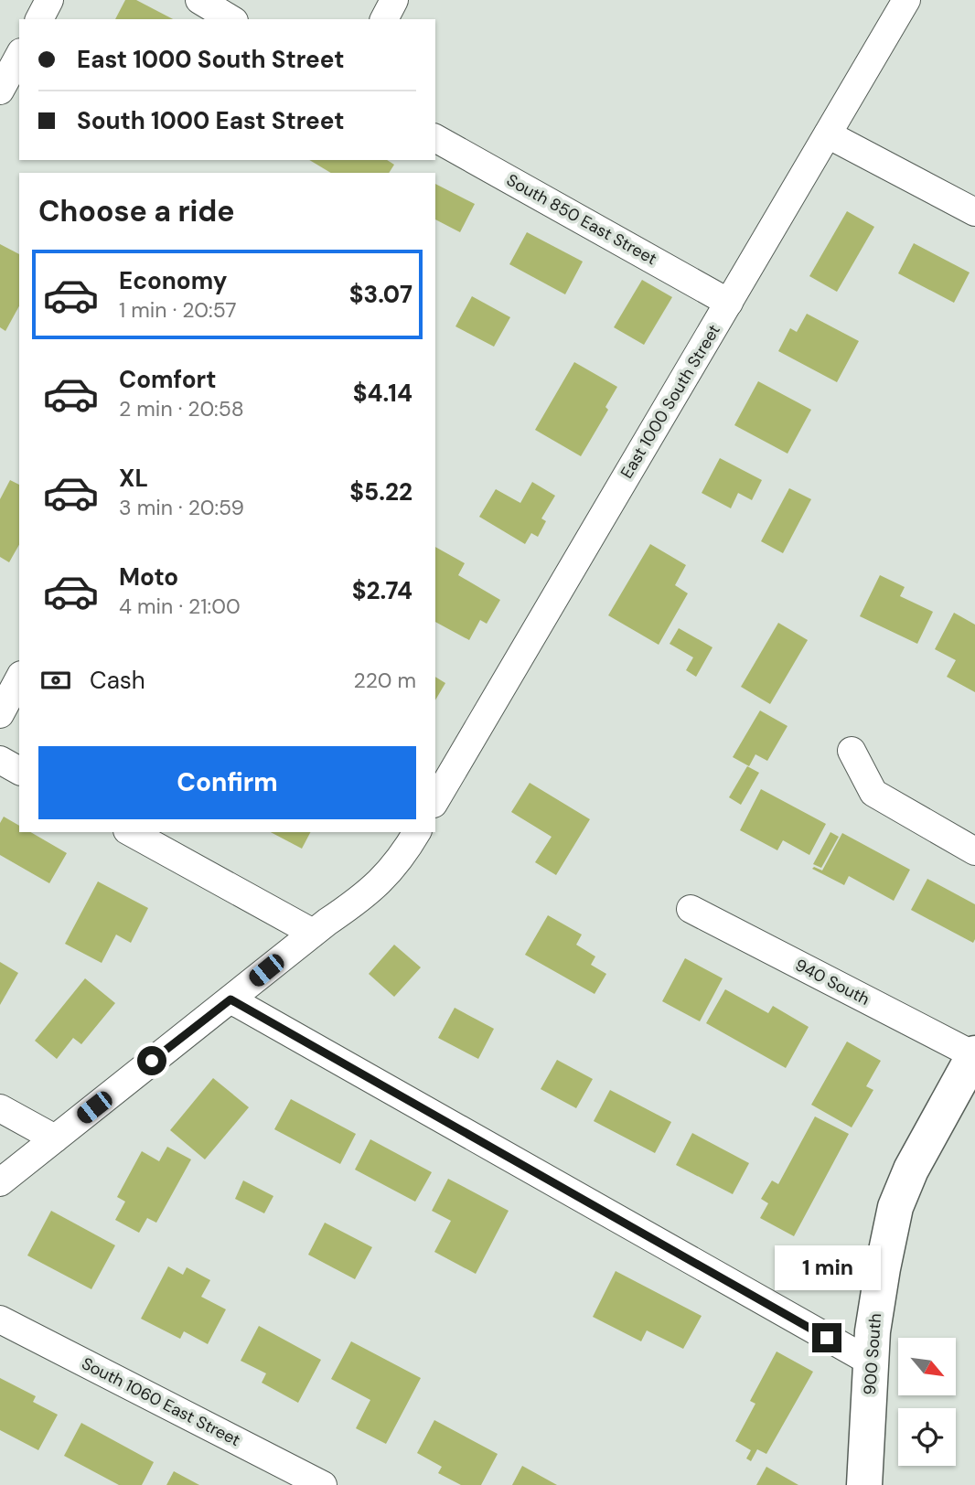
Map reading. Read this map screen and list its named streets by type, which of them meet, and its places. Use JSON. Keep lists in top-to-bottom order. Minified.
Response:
{"streets":{"street":["South 850 East Street","East 1000 South Street","940 South","900 South","South 1060 East Street"]},"crossings":[["South 850 East Street","East 1000 South Street"],["940 South","900 South"]],"north":"bottom right","page":{"banner":["East 1000 South Street","South 1000 East Street"],"heading":"Choose a ride","list":[{"name":"Economy","note":"1 min · 20:57","value":"$3.07"},{"name":"Comfort","note":"2 min · 20:58","value":"$4.14"},{"name":"XL","note":"3 min · 20:59","value":"$5.22"},{"name":"Moto","note":"4 min · 21:00","value":"$2.74"}],"pay":["Cash","220 m"],"buttons":"Confirm","bubble":"1 min"}}
